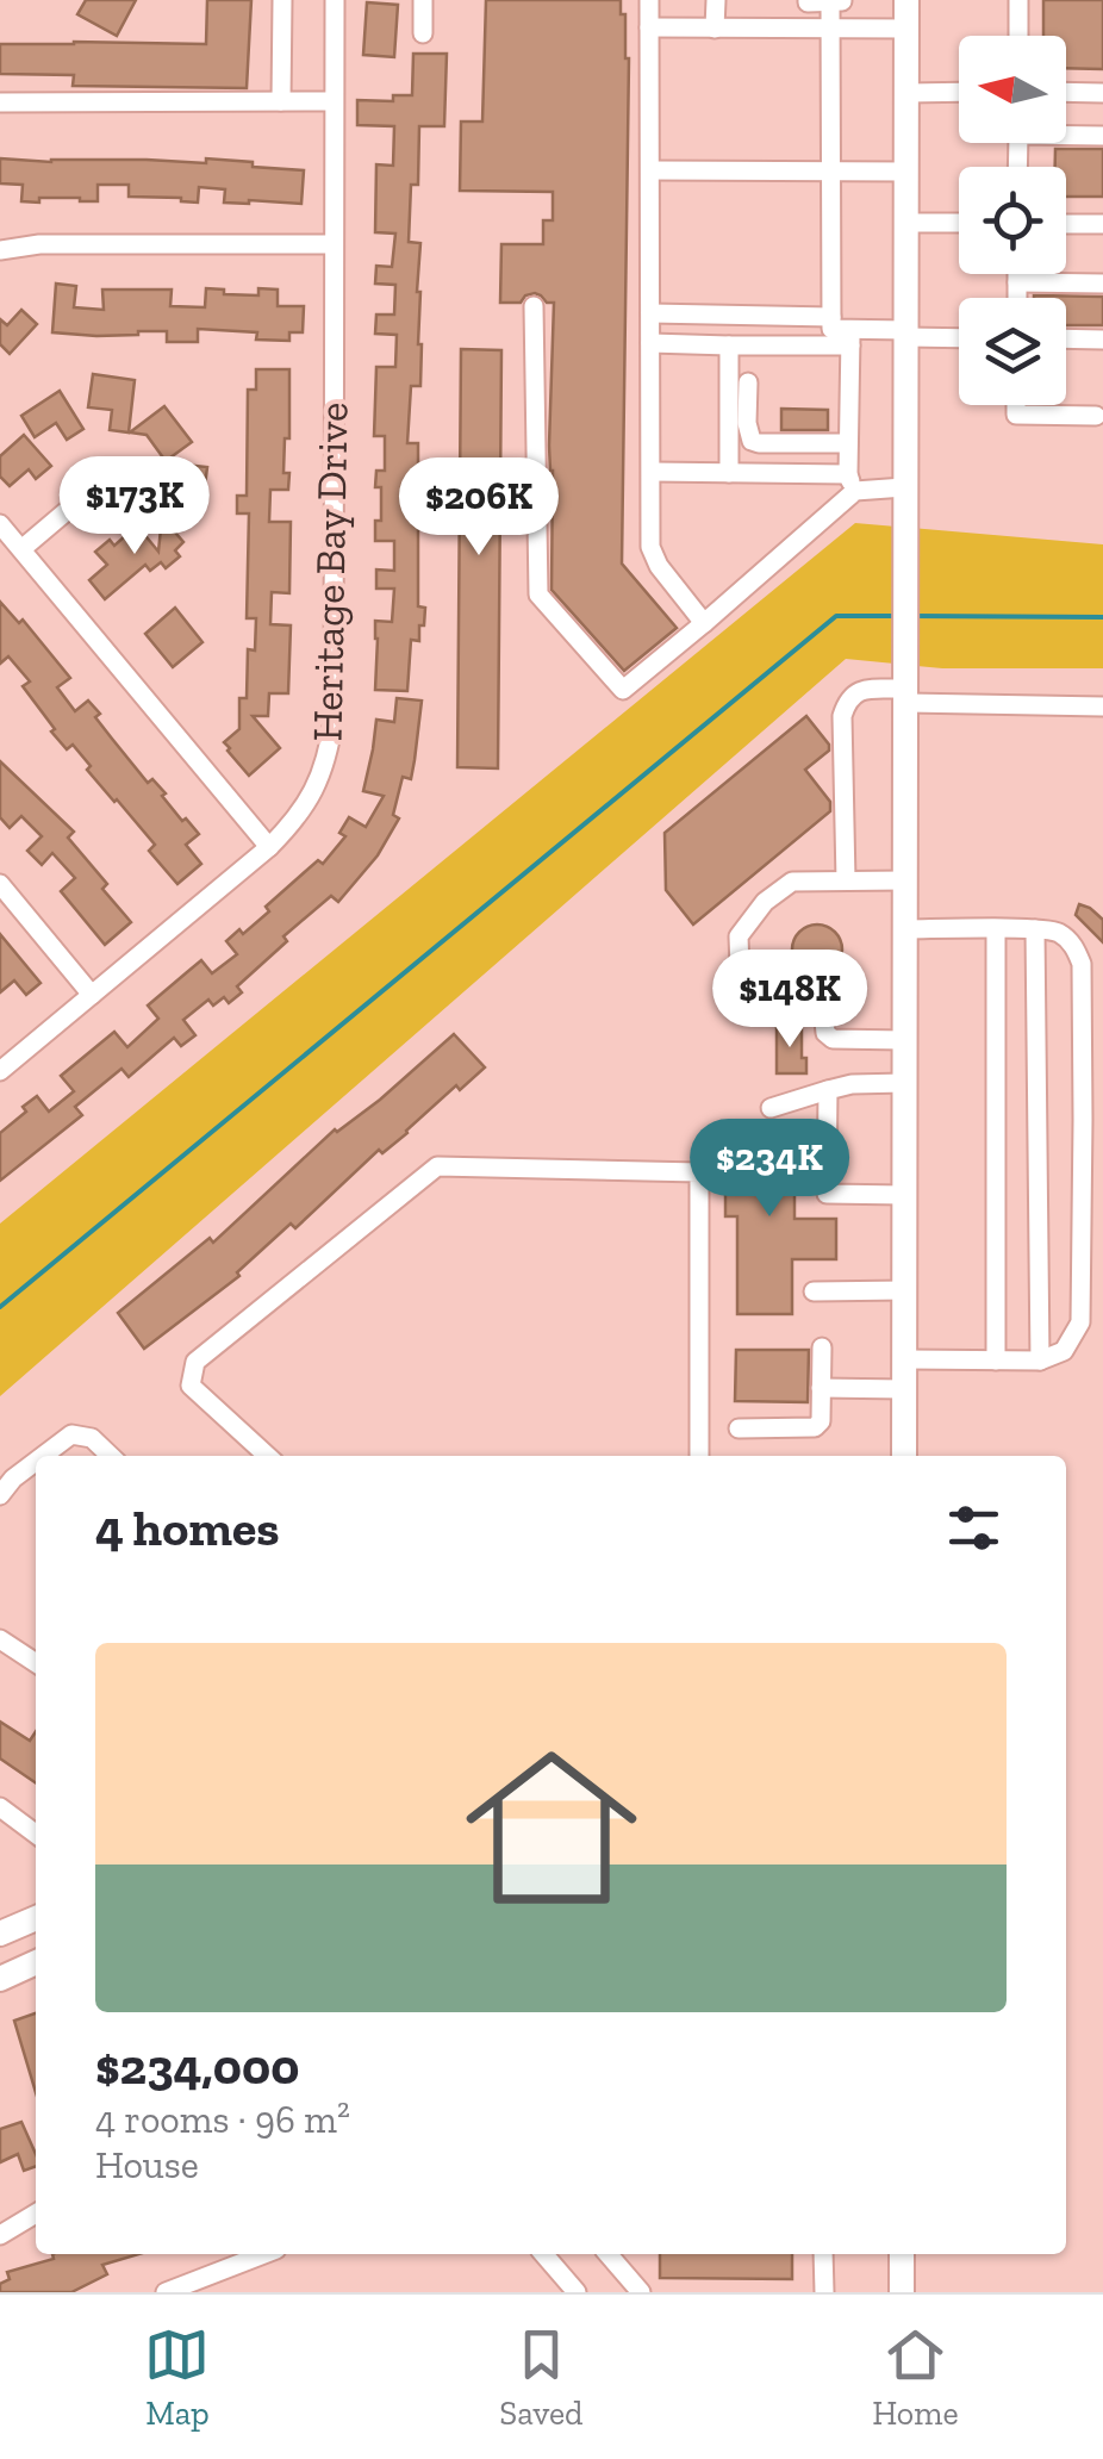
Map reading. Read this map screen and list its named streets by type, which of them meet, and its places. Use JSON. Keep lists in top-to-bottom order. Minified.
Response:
{"streets":{"street":["Heritage Bay Drive"]},"north":"left","page":{"price":["$173K","$206K","$148K","$234K"],"heading":"4 homes","list":[{"name":"$234,000","note":"4 rooms · 96 m² · House"}],"tabs":["Map","Saved","Home"]}}
